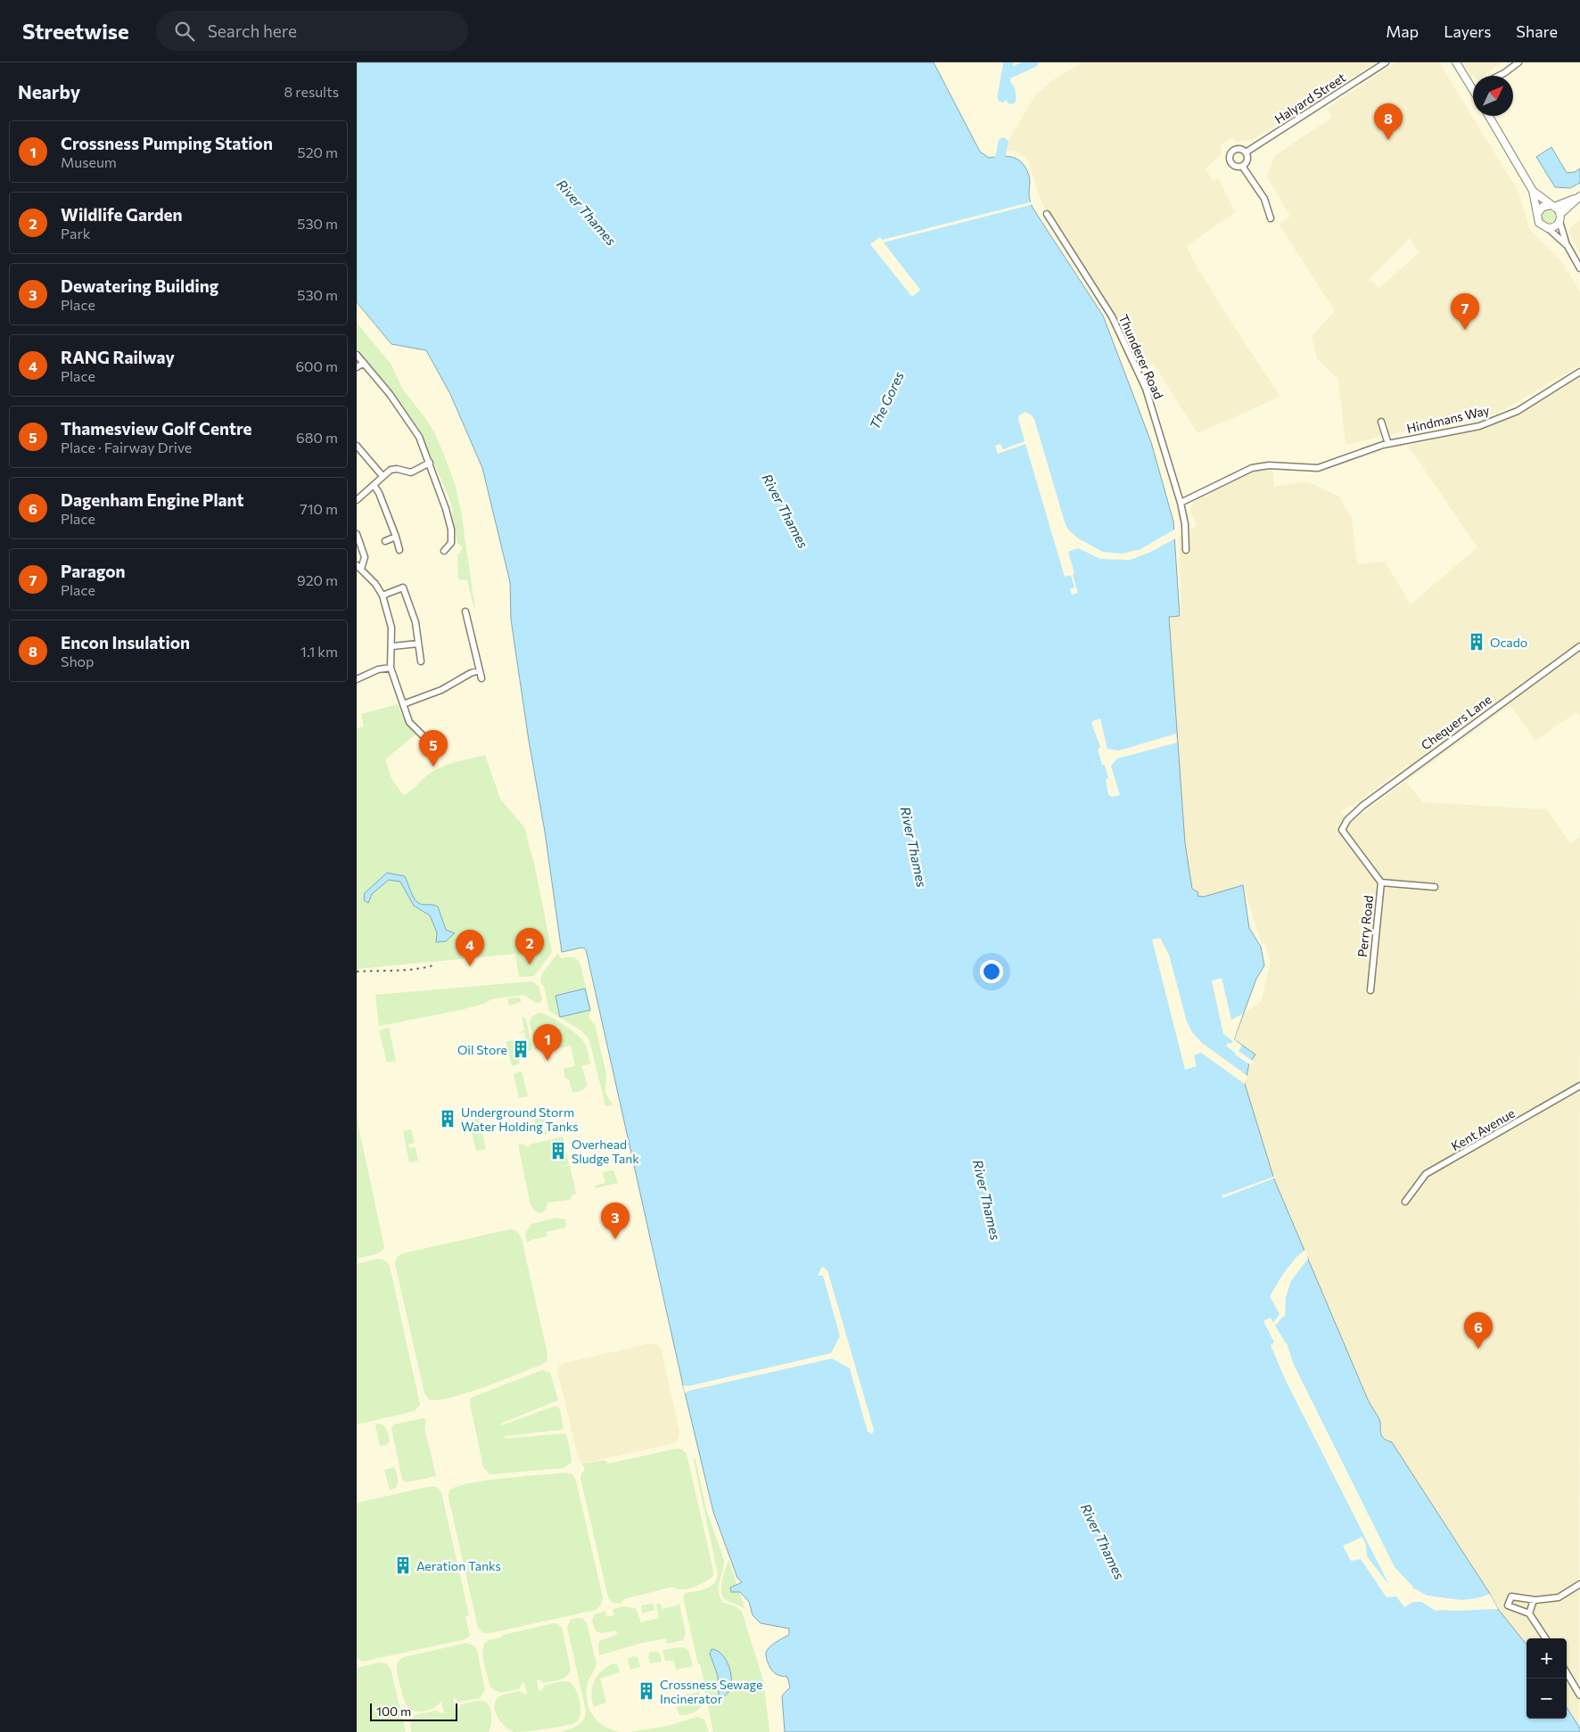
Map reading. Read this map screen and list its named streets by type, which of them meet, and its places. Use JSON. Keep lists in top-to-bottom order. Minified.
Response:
{"streets":{"street":["Halyard Street","Thunderer Road","Hindmans Way","Chequers Lane","Perry Road","Kent Avenue"]},"crossings":[["Thunderer Road","Hindmans Way"],["Chequers Lane","Perry Road"]],"water":["River Thames","The Gores"],"places":{"building":["Ocado","Oil Store","Underground Storm Water Holding Tanks","Overhead Sludge Tank","Aeration Tanks","Crossness Sewage Incinerator"]},"scale_bar":"100 m","north":"top right","page":{"header":"Streetwise","search":"Search here","nav":["Map","Layers","Share"],"heading":["Nearby","8 results"],"pins":["8","7","5","2","4","1","3","6"],"list":[{"mark":"1","name":"Crossness Pumping Station","note":"Museum","value":"520 m"},{"mark":"2","name":"Wildlife Garden","note":"Park","value":"530 m"},{"mark":"3","name":"Dewatering Building","note":"Place","value":"530 m"},{"mark":"4","name":"RANG Railway","note":"Place","value":"600 m"},{"mark":"5","name":"Thamesview Golf Centre","note":"Place · Fairway Drive","value":"680 m"},{"mark":"6","name":"Dagenham Engine Plant","note":"Place","value":"710 m"},{"mark":"7","name":"Paragon","note":"Place","value":"920 m"},{"mark":"8","name":"Encon Insulation","note":"Shop","value":"1.1 km"}],"map_buttons":["+","−"],"scale":"100 m"}}
